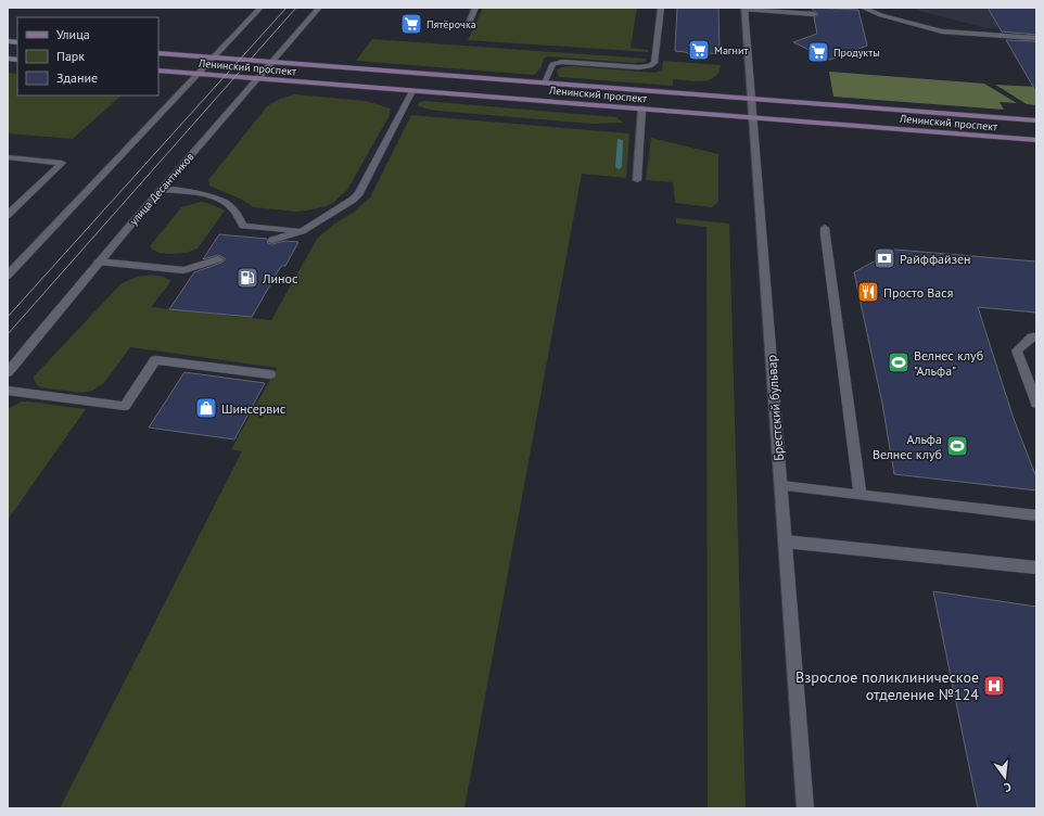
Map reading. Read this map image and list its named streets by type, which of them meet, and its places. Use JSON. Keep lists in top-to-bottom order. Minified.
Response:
{"streets":{"main road":["Ленинский проспект"],"street":["улица Десантников","Брестский бульвар"]},"crossings":[["Ленинский проспект","улица Десантников"],["Ленинский проспект","Брестский бульвар"]],"places":{"supermarket":["Пятёрочка","Магнит","Продукты"],"bank":["Райффайзен"],"fuel station":["Линос"],"restaurant":["Просто Вася"],"sports":["Велнес клуб \"Альфа\"","Альфа Велнес клуб"],"shop":["Шинсервис"],"hospital":["Взрослое поликлиническое отделение №124"]},"legend":["Улица","Парк","Здание"],"north":"bottom"}
